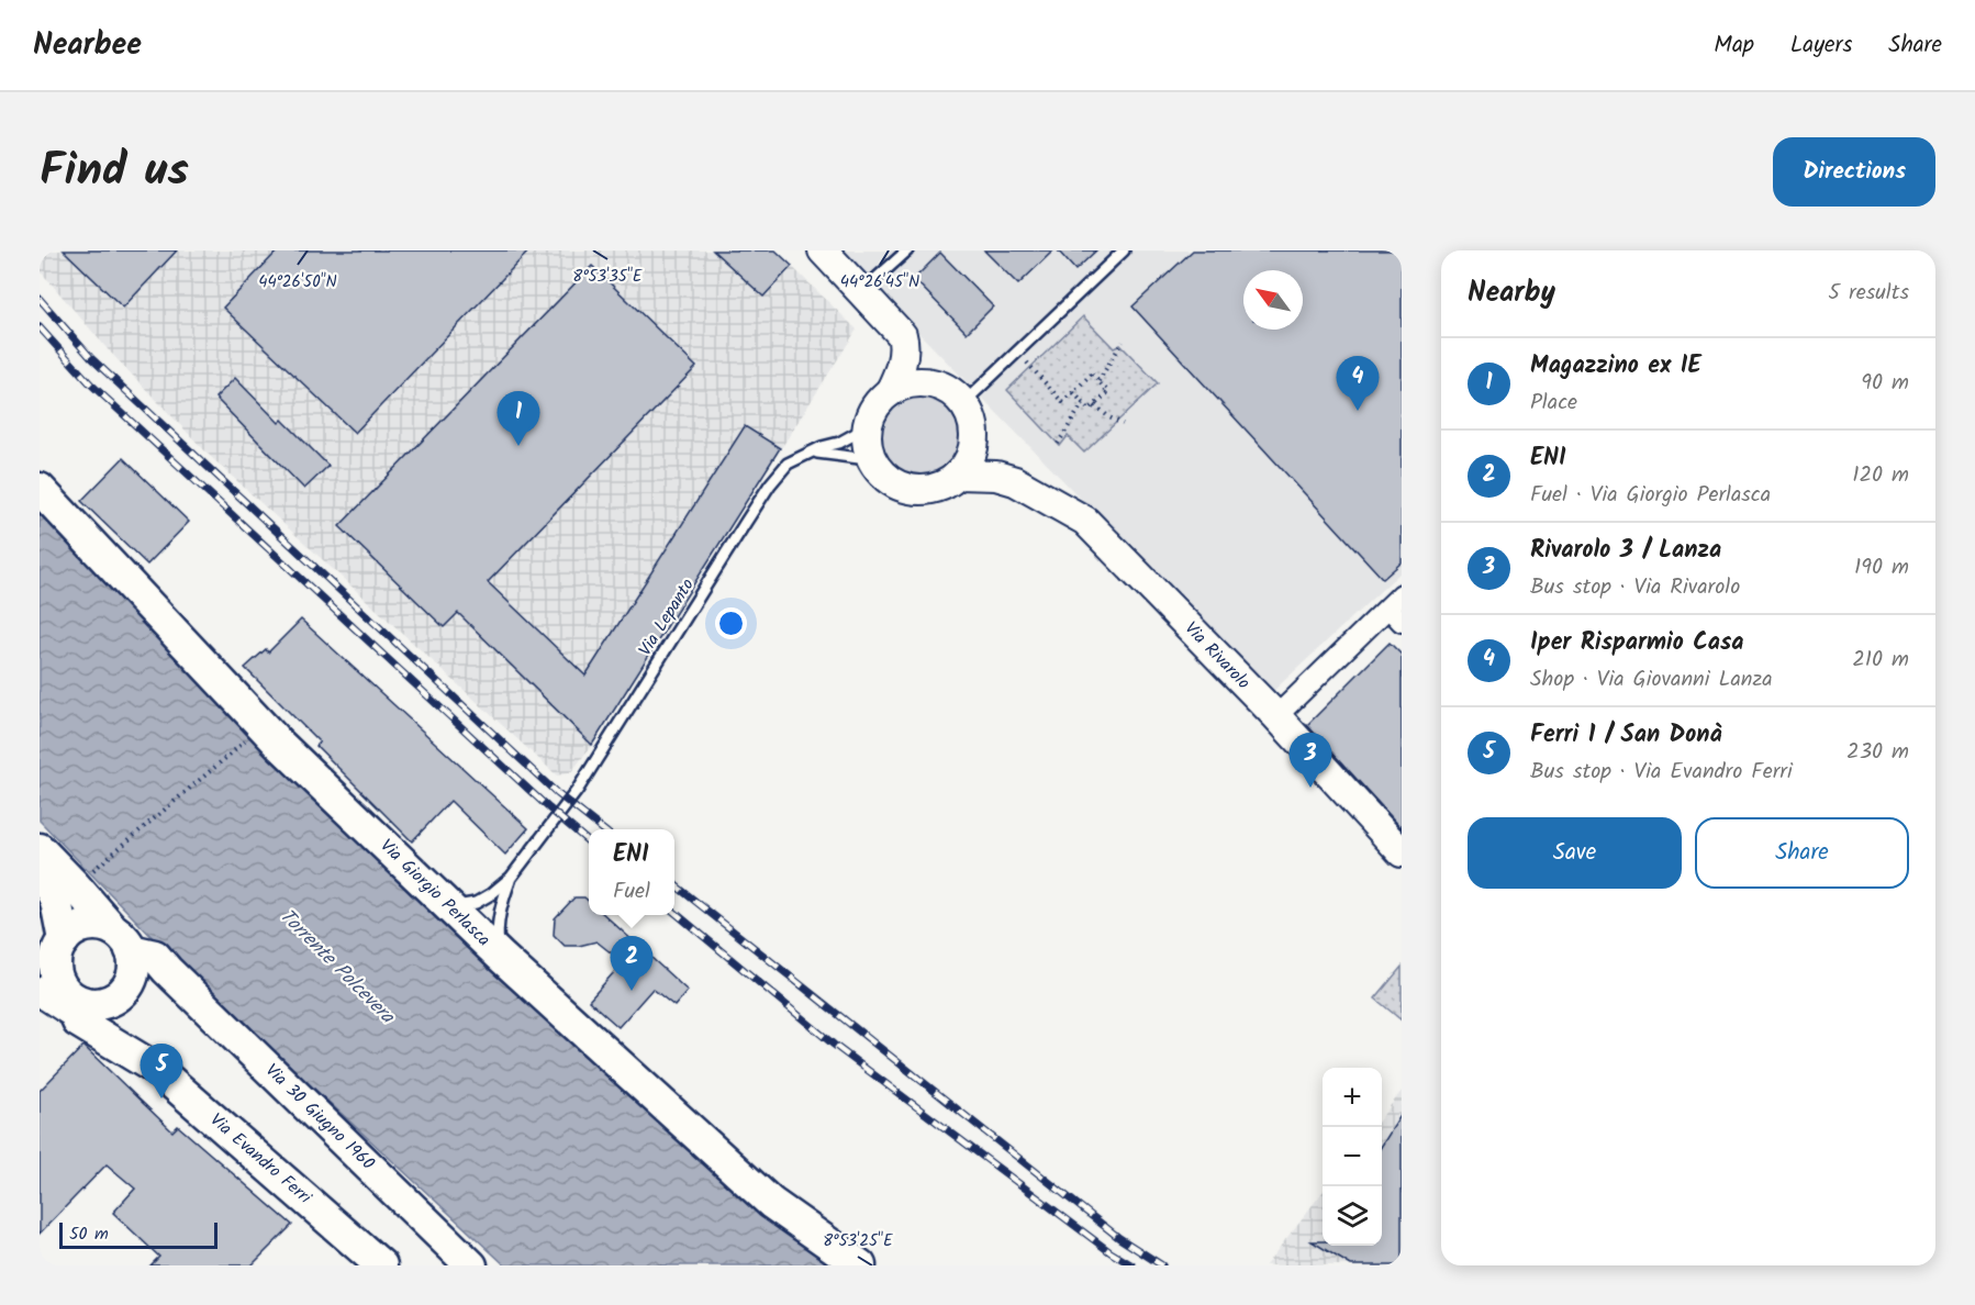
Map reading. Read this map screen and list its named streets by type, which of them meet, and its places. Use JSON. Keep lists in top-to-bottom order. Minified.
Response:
{"streets":{"main road":["Via Rivarolo","Via Giorgio Perlasca","Via 30 Giugno 1960","Via Evandro Ferri"],"lane":["Via Lepanto"]},"crossings":[["Via 30 Giugno 1960","Via Evandro Ferri"]],"water":["Torrente Polcevera"],"scale_bar":"50 m","north":"top left","page":{"header":"Nearbee","nav":["Map","Layers","Share"],"title":"Find us","buttons":["Directions",["Save","Share"]],"heading":["Nearby","5 results"],"list":[{"mark":"1","name":"Magazzino ex IE","note":"Place","value":"90 m"},{"mark":"2","name":"ENI","note":"Fuel · Via Giorgio Perlasca","value":"120 m"},{"mark":"3","name":"Rivarolo 3 / Lanza","note":"Bus stop · Via Rivarolo","value":"190 m"},{"mark":"4","name":"Iper Risparmio Casa","note":"Shop · Via Giovanni Lanza","value":"210 m"},{"mark":"5","name":"Ferri 1 / San Donà","note":"Bus stop · Via Evandro Ferri","value":"230 m"}],"pins":["4","1","3","2","5"],"popup":["ENI","Fuel"],"map_buttons":["+","−"],"scale":"50 m"},"coordinates":["8°53'35\"E","44°26'50\"N","44°26'45\"N","8°53'25\"E"]}
